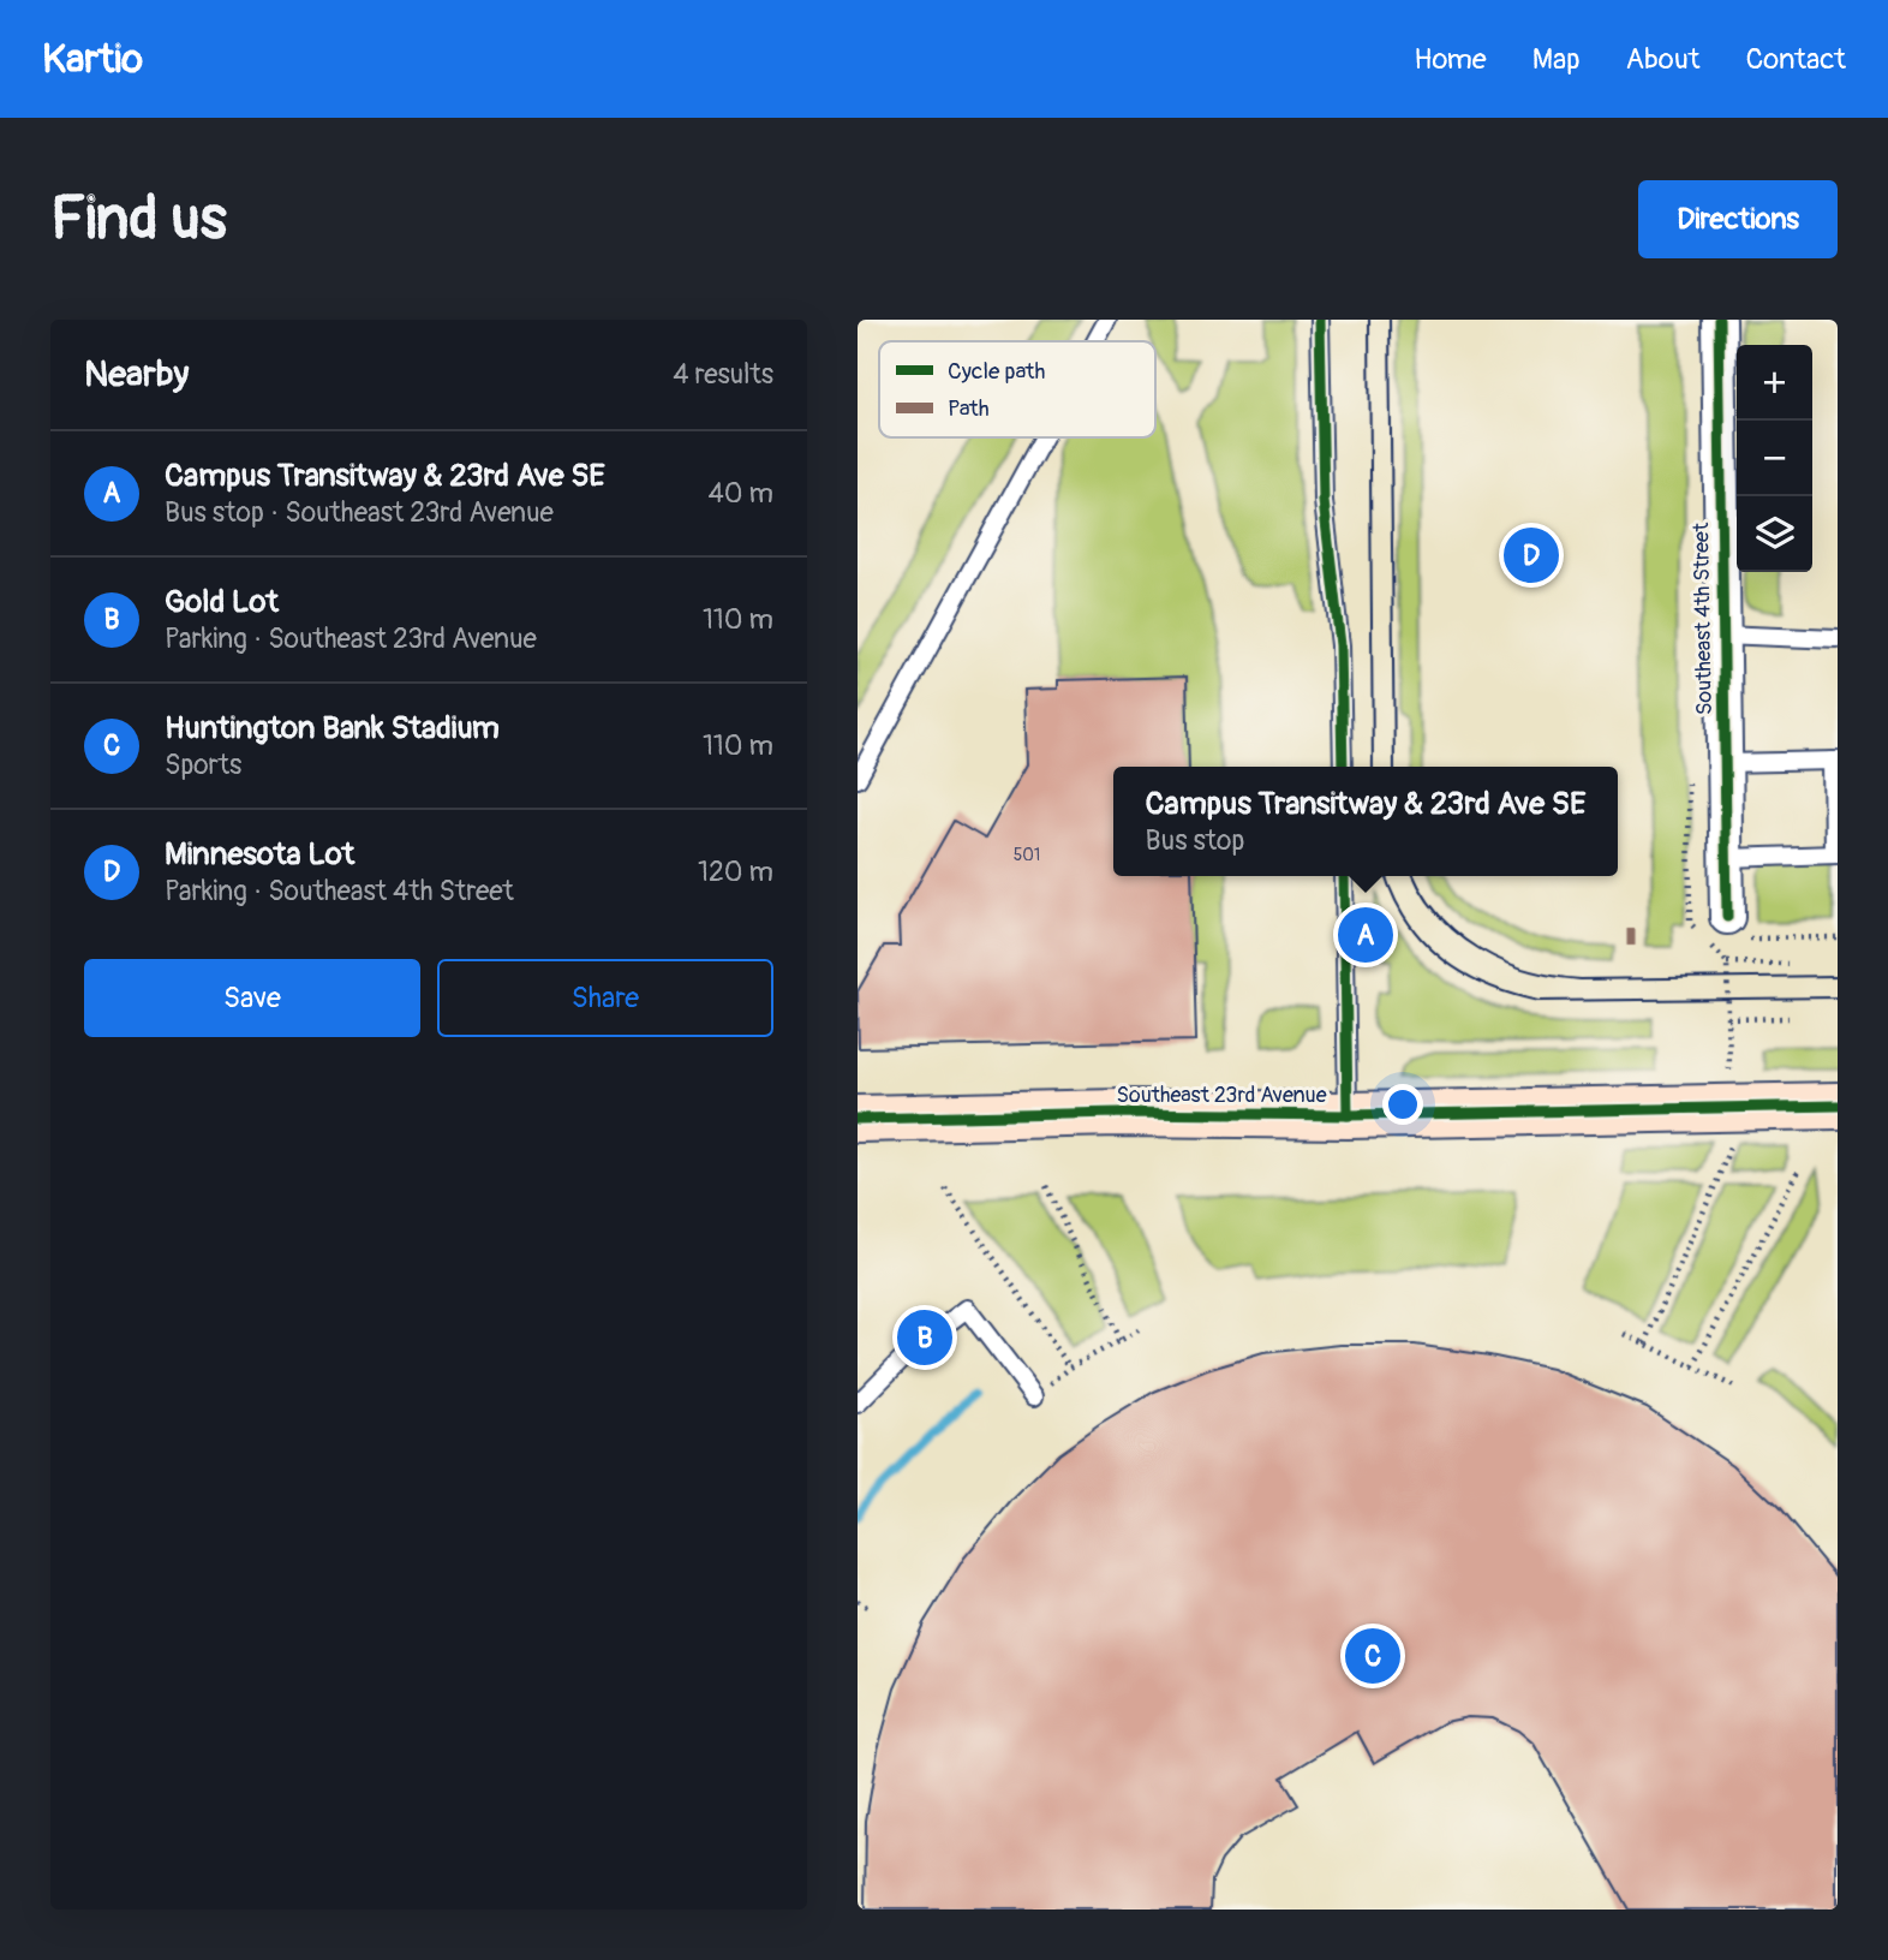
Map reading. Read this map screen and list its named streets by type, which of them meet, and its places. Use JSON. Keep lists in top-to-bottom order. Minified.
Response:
{"streets":{"street":["Southeast 4th Street","Southeast 23rd Avenue"]},"house_numbers":["501"],"legend":["Cycle path","Path"],"page":{"header":"Kartio","nav":["Home","Map","About","Contact"],"buttons":["Directions",["Save","Share"]],"title":"Find us","heading":["Nearby","4 results"],"map_buttons":["+","−"],"list":[{"mark":"A","name":"Campus Transitway & 23rd Ave SE","note":"Bus stop · Southeast 23rd Avenue","value":"40 m"},{"mark":"B","name":"Gold Lot","note":"Parking · Southeast 23rd Avenue","value":"110 m"},{"mark":"C","name":"Huntington Bank Stadium","note":"Sports","value":"110 m"},{"mark":"D","name":"Minnesota Lot","note":"Parking · Southeast 4th Street","value":"120 m"}],"pins":["D","A","B","C"],"popup":["Campus Transitway & 23rd Ave SE","Bus stop"]}}
